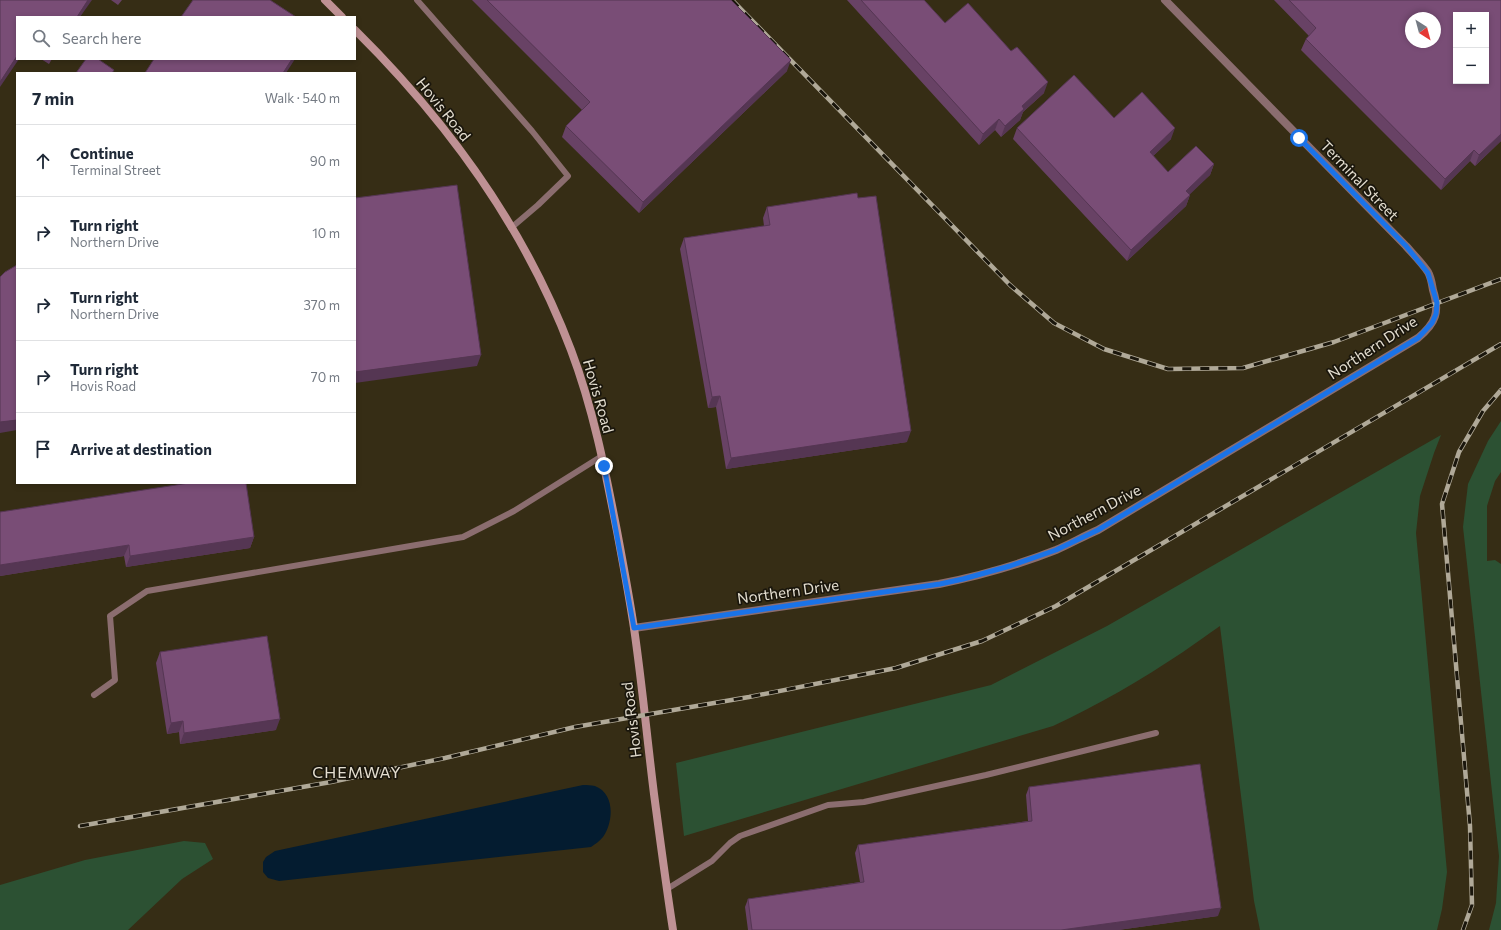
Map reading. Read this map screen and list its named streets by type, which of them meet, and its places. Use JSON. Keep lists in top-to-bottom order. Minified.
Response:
{"streets":{"street":["Hovis Road","Terminal Street","Northern Drive"]},"crossings":[["Hovis Road","Northern Drive"],["Terminal Street","Northern Drive"]],"districts":["CHEMWAY"],"north":"bottom right","page":{"map_buttons":["+","−"],"search":"Search here","heading":["7 min","Walk · 540 m"],"list":[["Continue","Terminal Street","90 m"],["Turn right","Northern Drive","10 m"],["Turn right","Northern Drive","370 m"],["Turn right","Hovis Road","70 m"],"Arrive at destination"]}}
